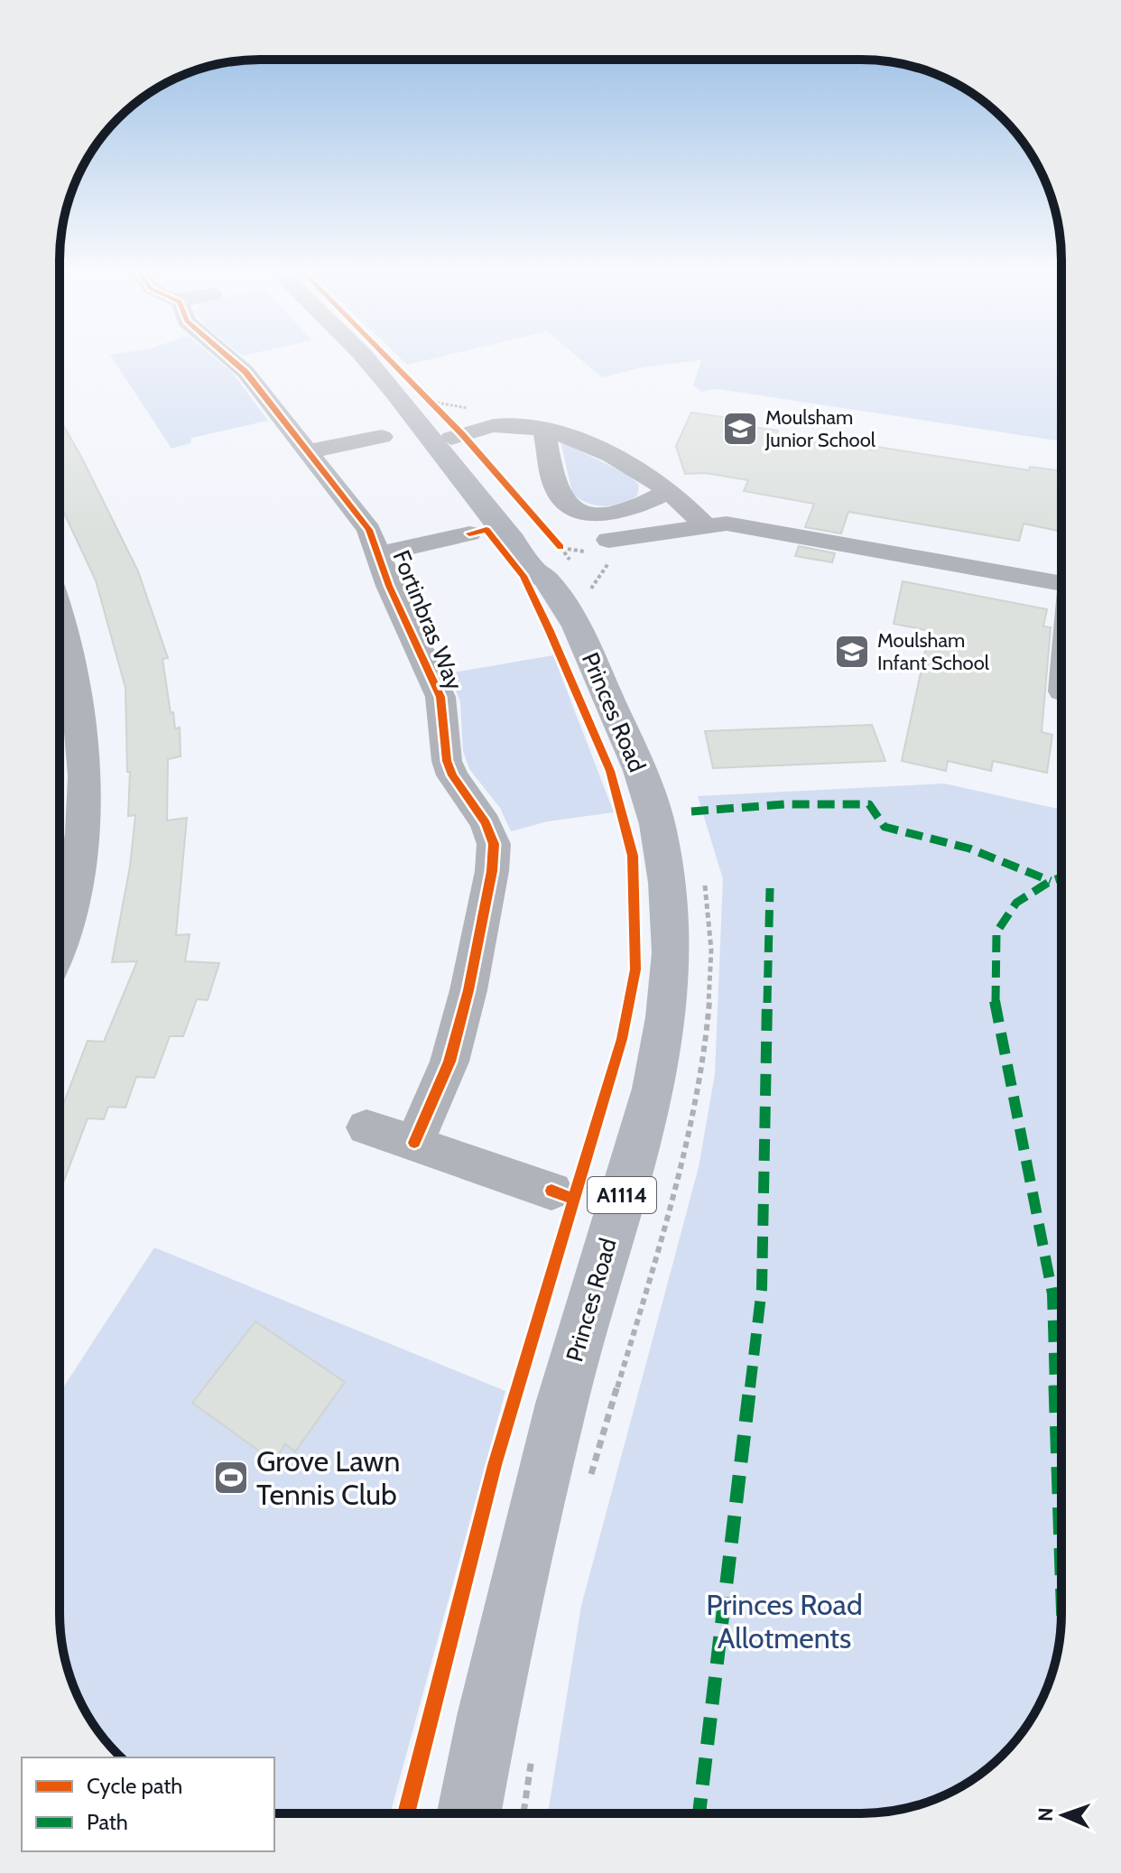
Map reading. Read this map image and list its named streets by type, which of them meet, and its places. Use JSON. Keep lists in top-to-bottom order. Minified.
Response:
{"streets":{"main road":["Princes Road","A1114"],"street":["Fortinbras Way"]},"parks":["Princes Road Allotments"],"places":{"school or university":["Moulsham Junior School","Moulsham Infant School"],"sports":["Grove Lawn Tennis Club"]},"legend":["Cycle path","Path"],"north":"left"}
